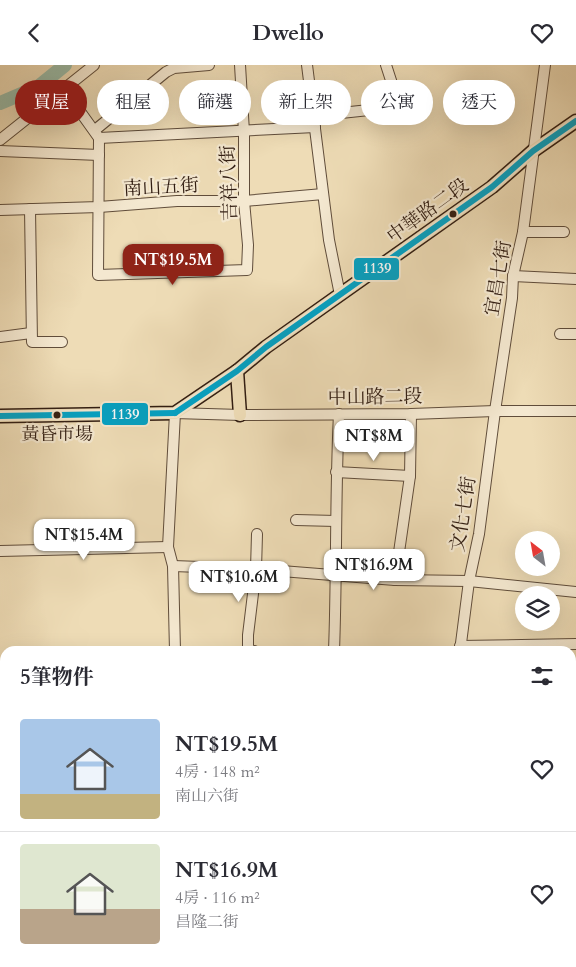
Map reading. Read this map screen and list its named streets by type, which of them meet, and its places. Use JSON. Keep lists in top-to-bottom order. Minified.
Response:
{"streets":{"main road":["中華路二段"],"street":["吉祥八街","南山五街","宜昌七街","中山路二段","文化七街"]},"crossings":[["吉祥八街","南山五街"],["中華路二段","宜昌七街"],["中華路二段","中山路二段"],["宜昌七街","中山路二段"],["宜昌七街","文化七街"],["中山路二段","文化七街"]],"places":["黃昏市場"],"lines":["transit line 1139"],"north":"top left","page":{"header":"Dwello","chip":["買屋","租屋","篩選","新上架","公寓","透天"],"price":["NT$19.5M","NT$8M","NT$15.4M","NT$16.9M","NT$10.6M"],"heading":"5筆物件","list":[{"name":"NT$19.5M","note":"4房 · 148 m² · 南山六街"},{"name":"NT$16.9M","note":"4房 · 116 m² · 昌隆二街"}]}}
